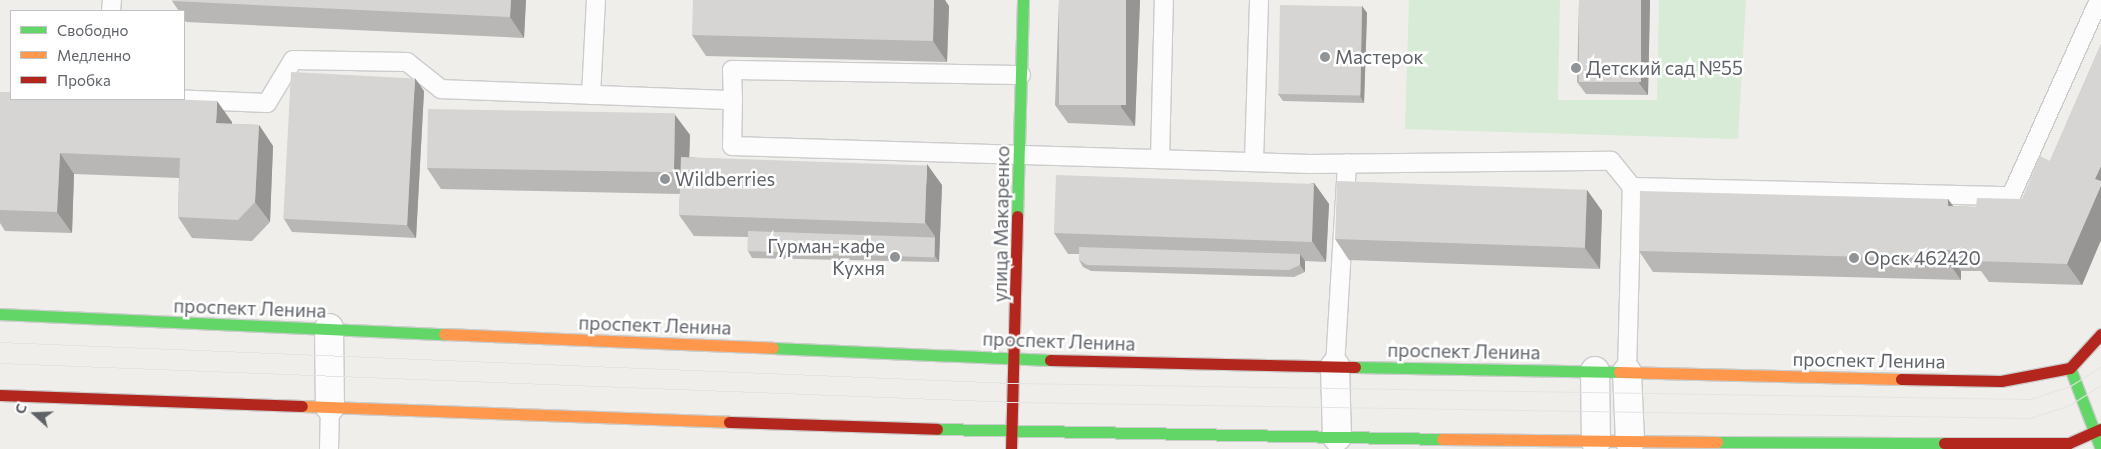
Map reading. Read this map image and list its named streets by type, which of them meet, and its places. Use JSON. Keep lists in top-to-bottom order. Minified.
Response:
{"streets":{"main road":["улица Макаренко","проспект Ленина"]},"crossings":[["улица Макаренко","проспект Ленина"]],"places":["Мастерок","Детский сад №55","Wildberries","Гурман-кафе Кухня","Орск 462420"],"legend":["Свободно","Медленно","Пробка"],"north":"left"}
